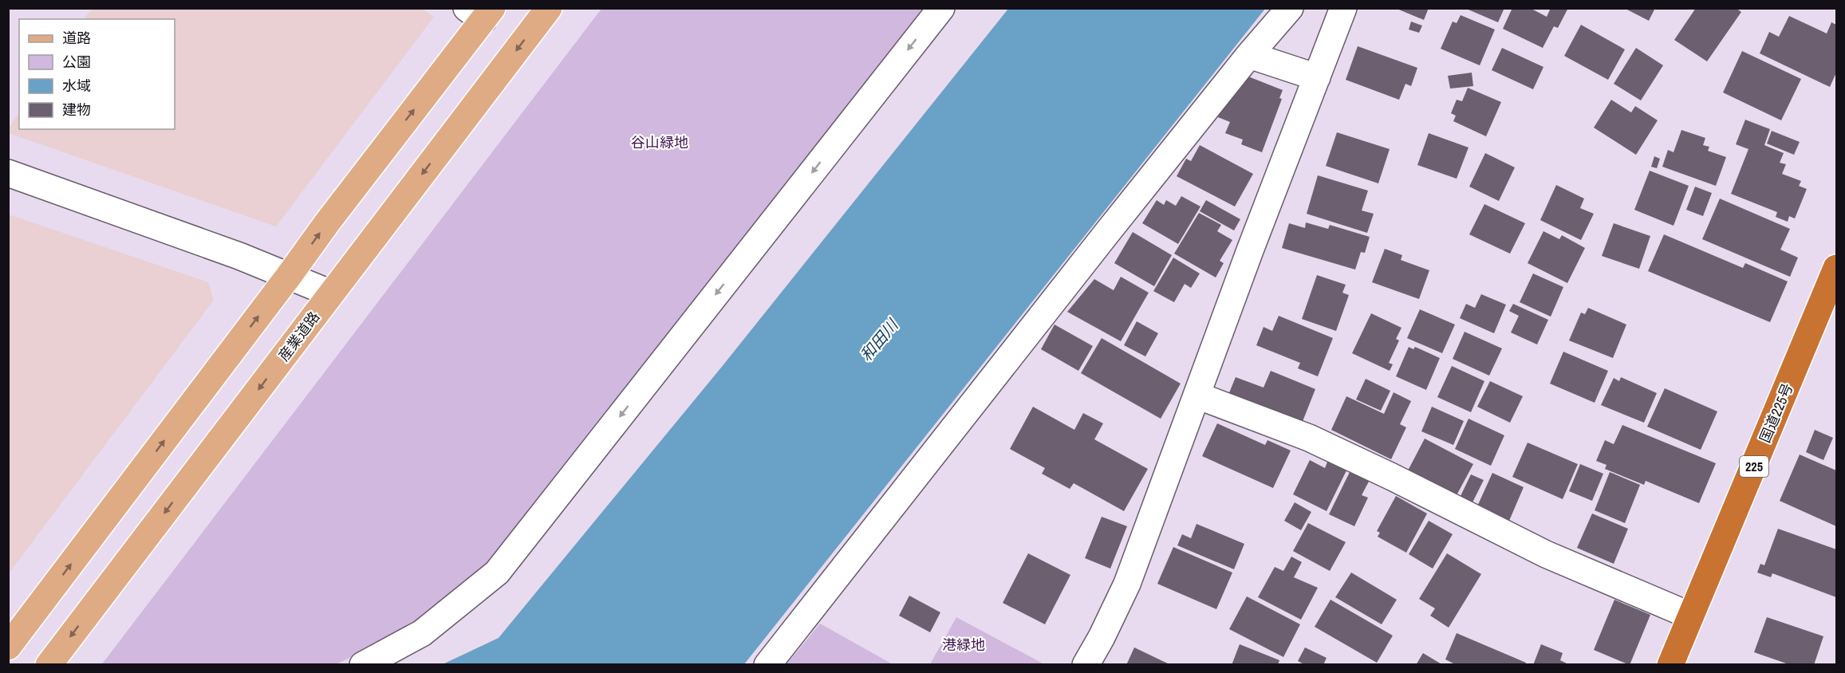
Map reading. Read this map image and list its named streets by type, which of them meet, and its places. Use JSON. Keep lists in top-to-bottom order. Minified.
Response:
{"streets":{"highway":["国道225号","225"],"main road":["産業道路"]},"water":["和田川"],"parks":["谷山緑地","港緑地"],"legend":["道路","公園","水域","建物"]}
